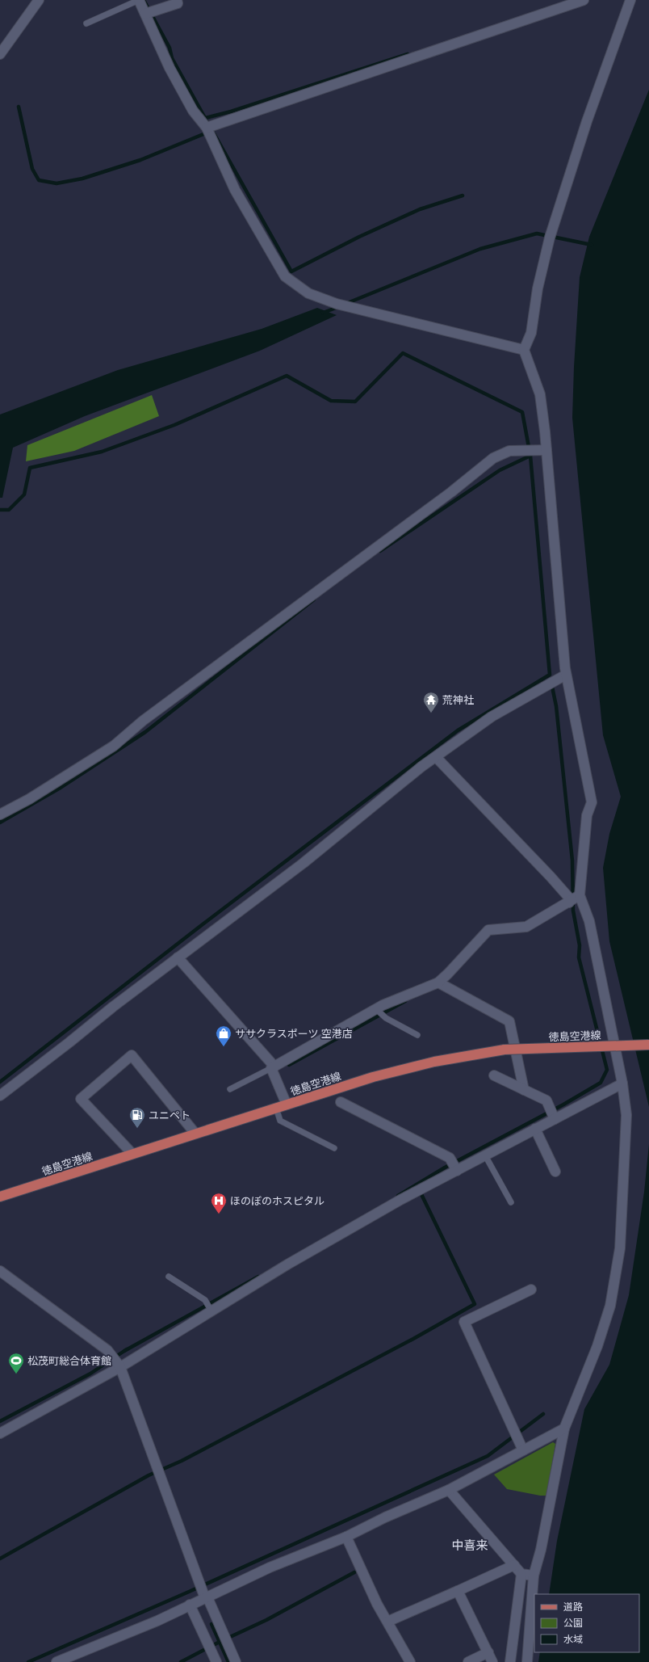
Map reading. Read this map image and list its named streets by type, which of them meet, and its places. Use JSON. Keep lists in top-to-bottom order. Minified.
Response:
{"streets":{"main road":["徳島空港線"]},"districts":["中喜来"],"places":{"temple":["荒神社"],"shop":["ササクラスポーツ 空港店"],"fuel station":["ユニペト"],"hospital":["ほのぼのホスピタル"],"sports":["松茂町総合体育館"]},"legend":["道路","公園","水域"]}
